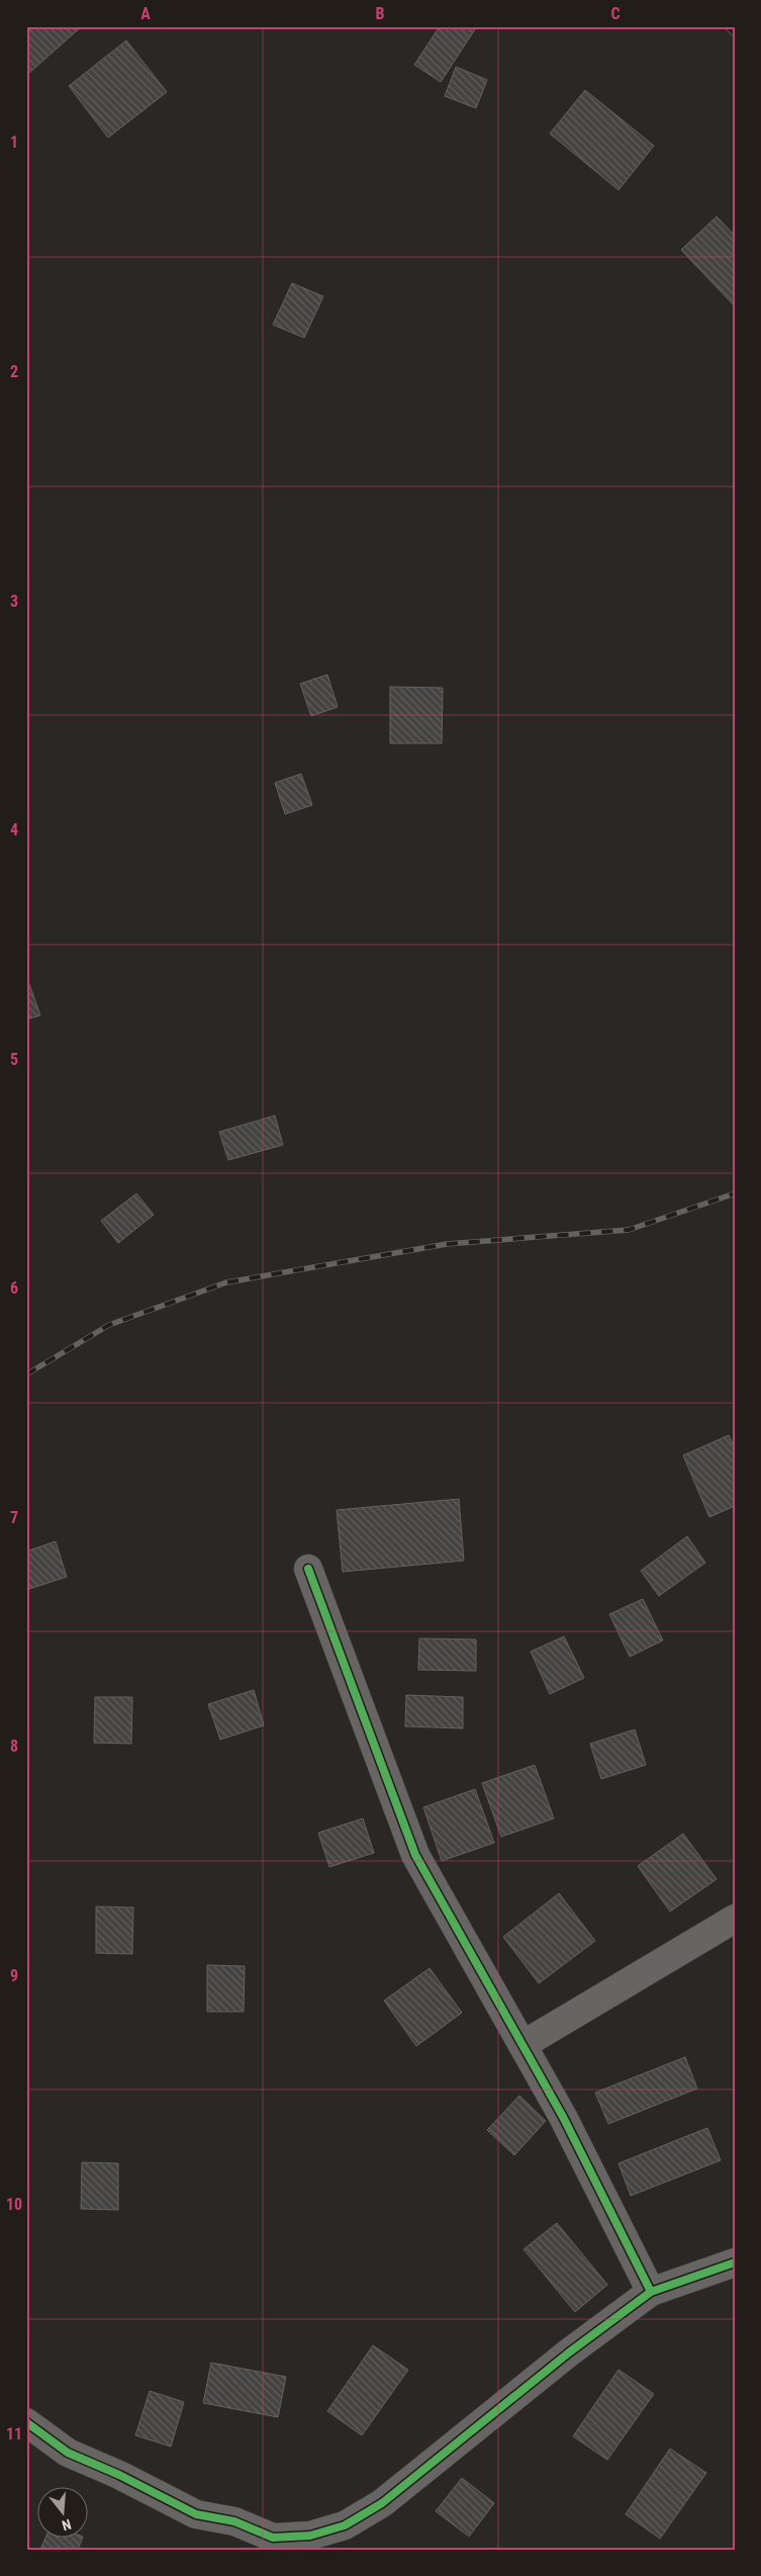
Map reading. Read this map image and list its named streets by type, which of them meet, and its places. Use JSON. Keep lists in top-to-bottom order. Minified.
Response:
{"north":"bottom","grid":{"columns":["A","B","C"],"rows":["1","2","3","4","5","6","7","8","9","10","11"]}}
